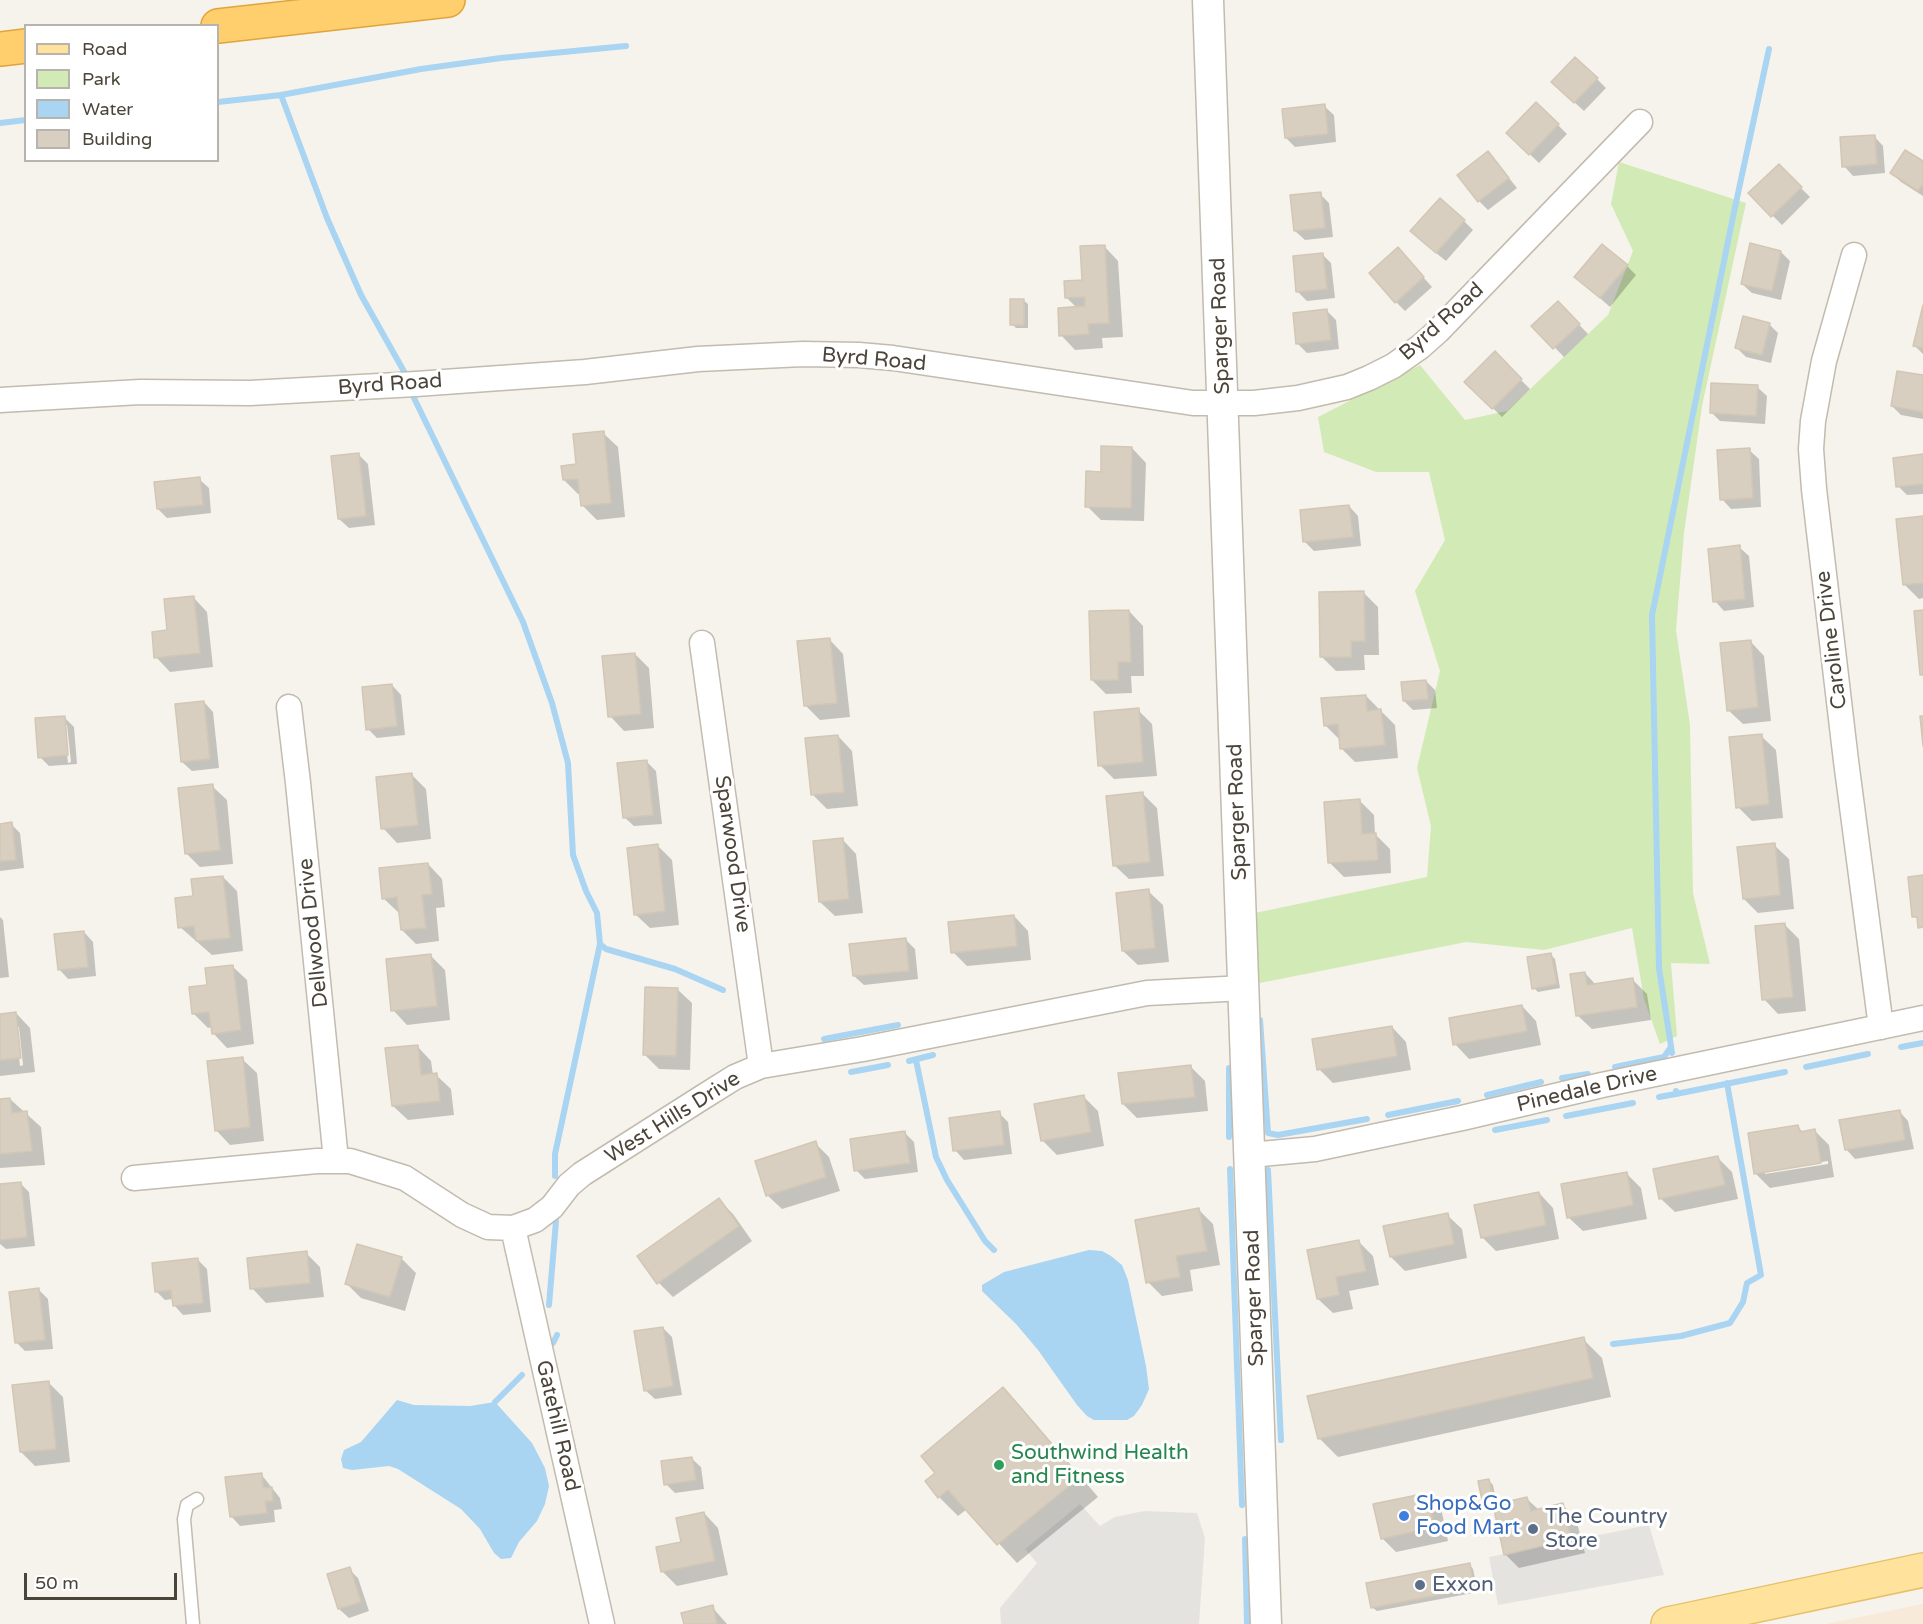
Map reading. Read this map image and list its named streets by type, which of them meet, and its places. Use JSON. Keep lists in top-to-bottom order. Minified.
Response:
{"streets":{"street":["Byrd Road","Sparger Road","Caroline Drive","Sparwood Drive","Dellwood Drive","Pinedale Drive","West Hills Drive","Gatehill Road"]},"crossings":[["Byrd Road","Sparger Road"],["Sparger Road","Pinedale Drive"],["Sparger Road","West Hills Drive"],["Caroline Drive","Pinedale Drive"],["Sparwood Drive","West Hills Drive"],["Dellwood Drive","West Hills Drive"],["West Hills Drive","Gatehill Road"]],"places":["Southwind Health and Fitness","Shop&Go Food Mart","The Country Store","Exxon"],"legend":["Road","Park","Water","Building"],"scale_bar":"50 m"}
